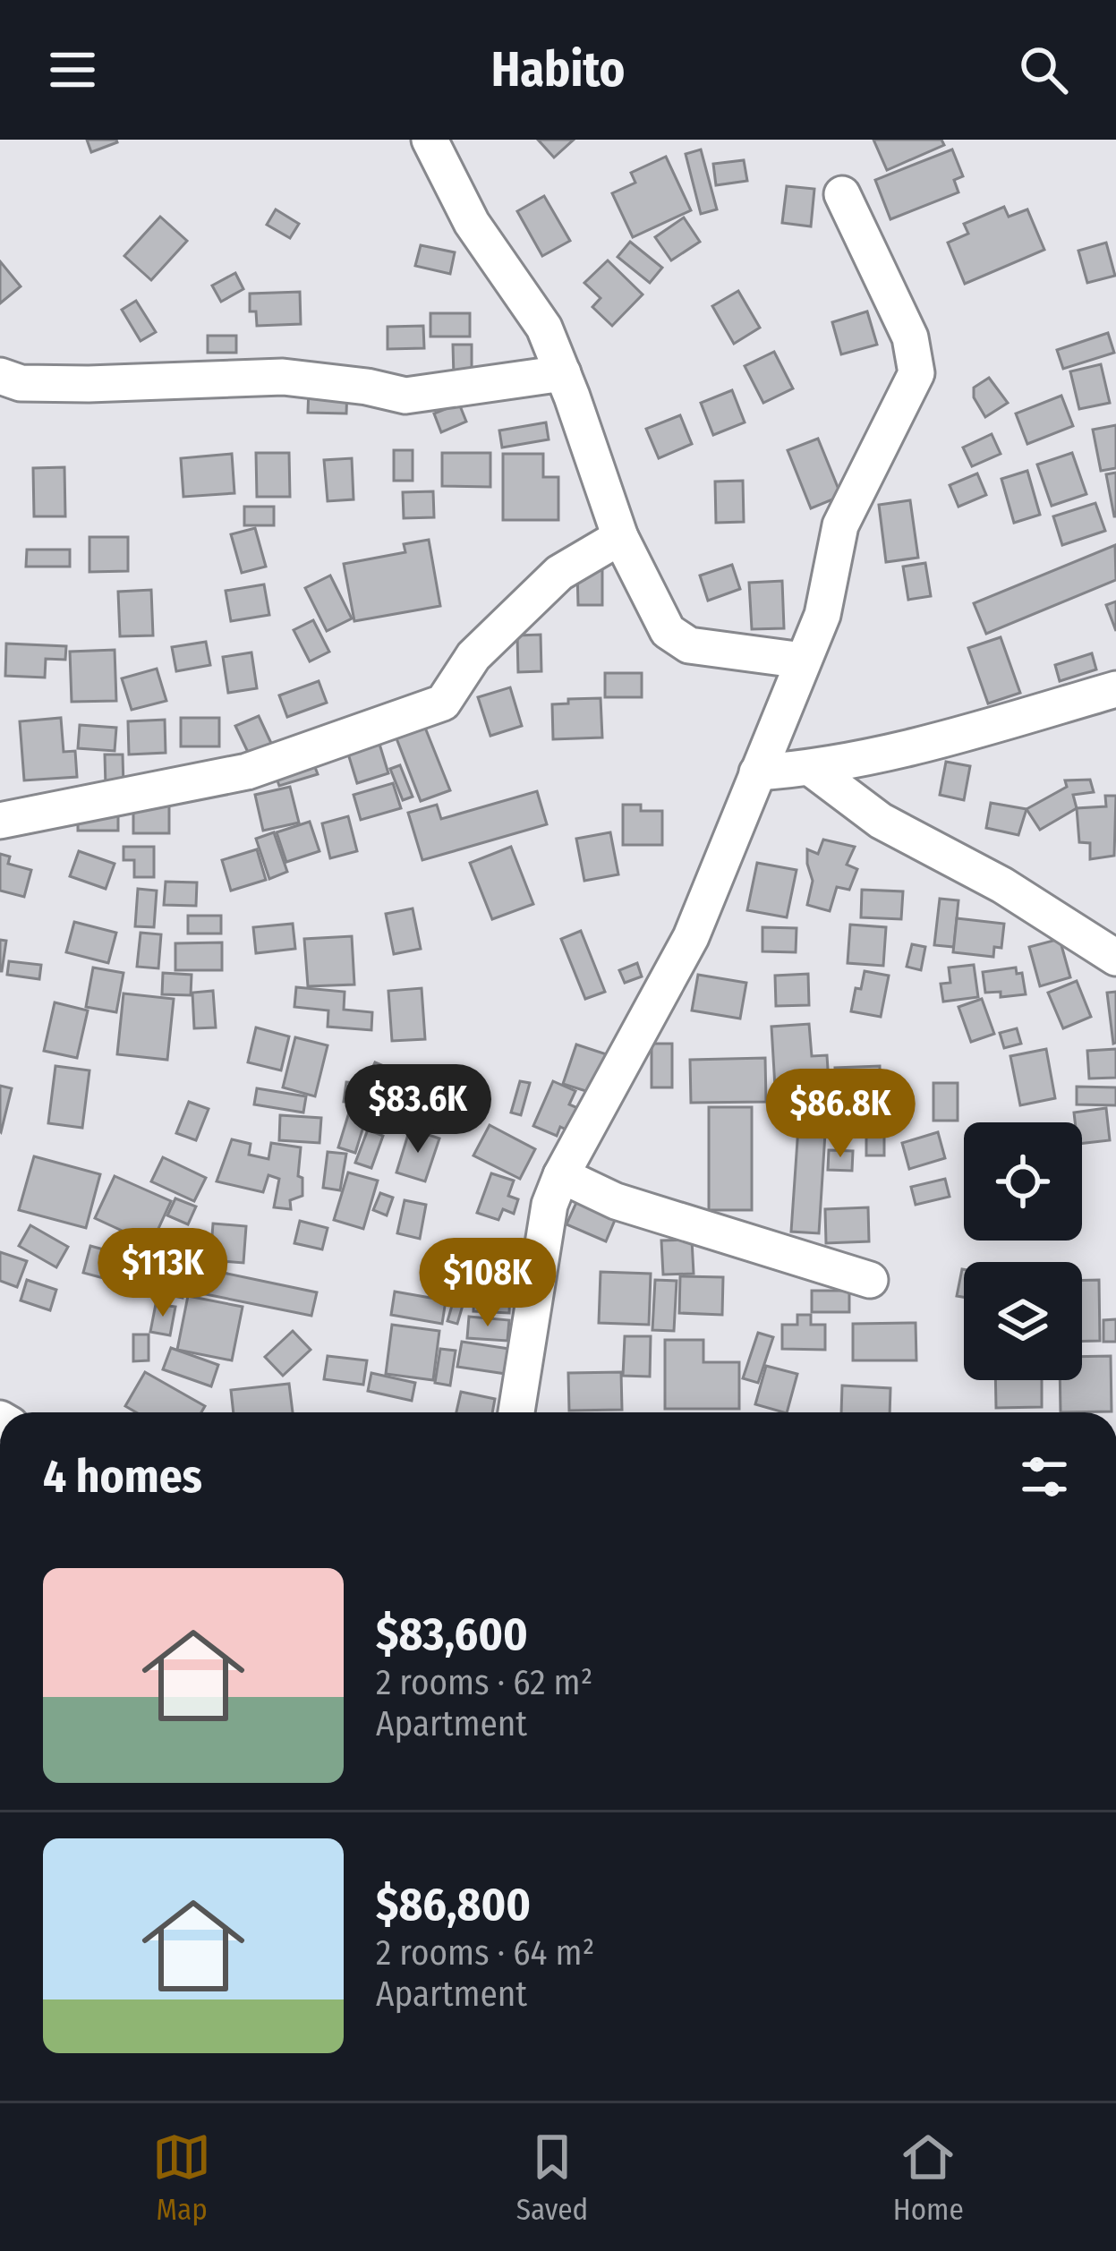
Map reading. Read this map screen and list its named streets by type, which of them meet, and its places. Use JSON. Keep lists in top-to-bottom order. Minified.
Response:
{"page":{"header":"Habito","price":["$83.6K","$86.8K","$113K","$108K"],"heading":"4 homes","list":[{"name":"$83,600","note":"2 rooms · 62 m² · Apartment"},{"name":"$86,800","note":"2 rooms · 64 m² · Apartment"}],"tabs":["Map","Saved","Home"]}}
